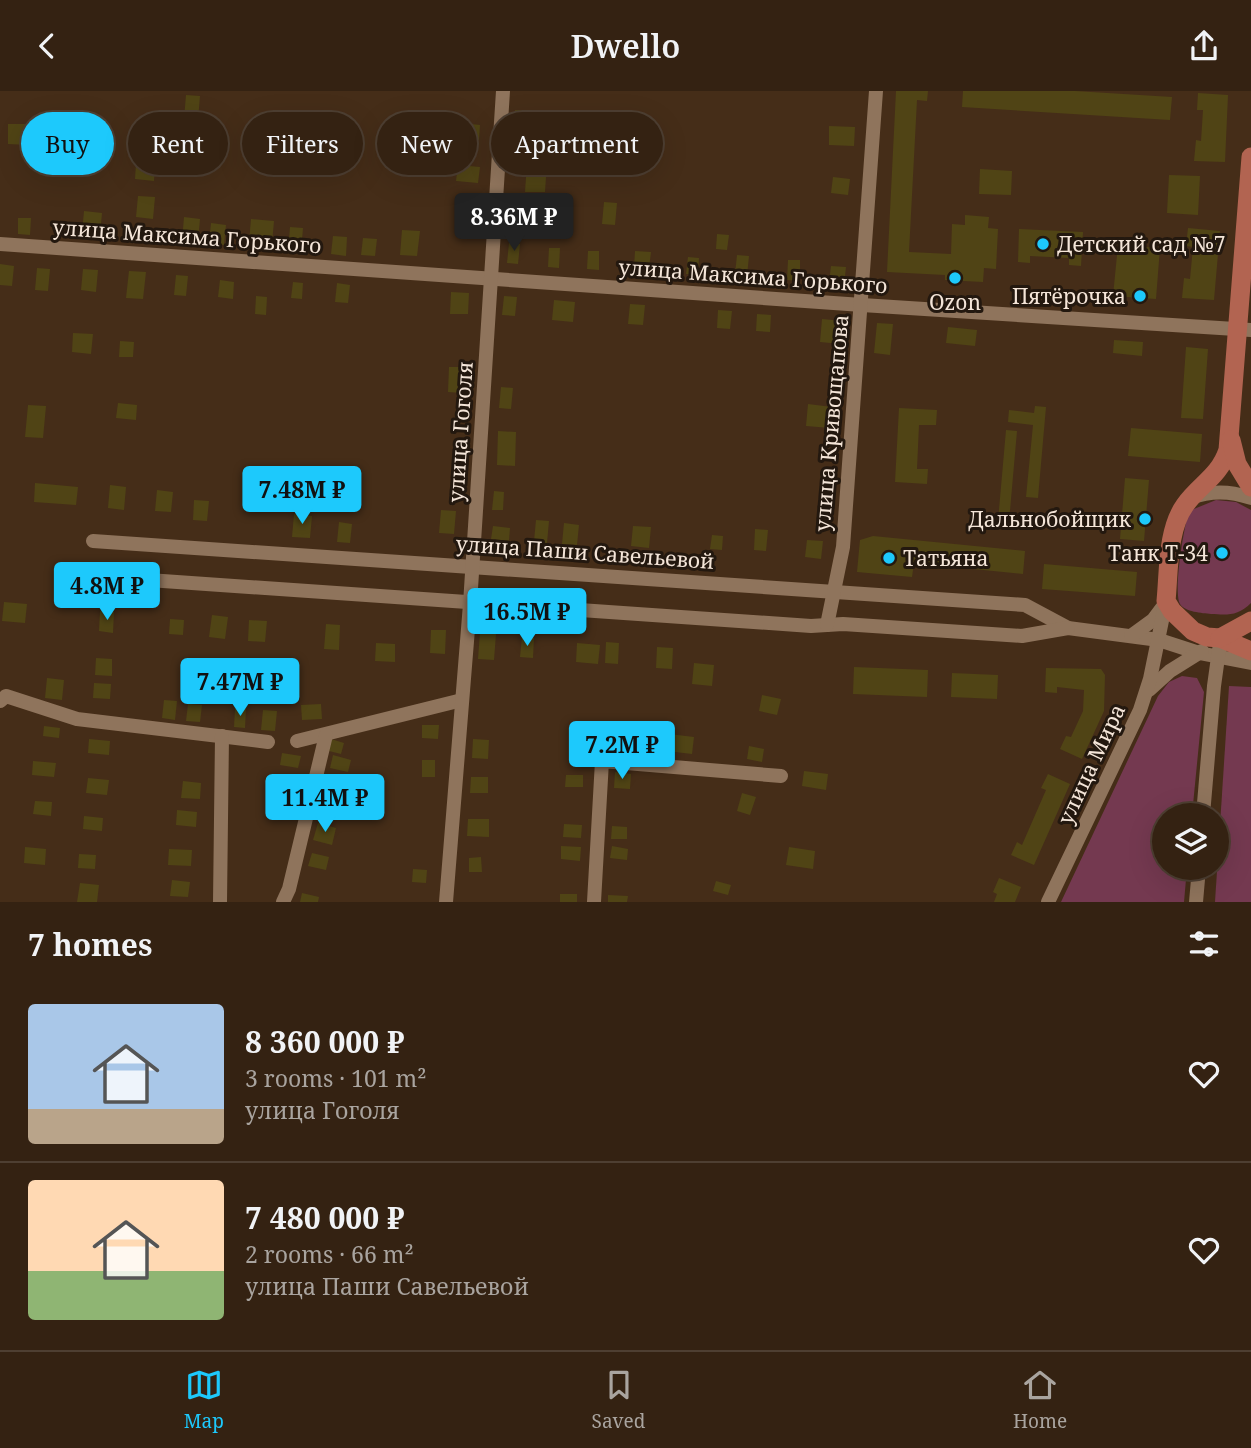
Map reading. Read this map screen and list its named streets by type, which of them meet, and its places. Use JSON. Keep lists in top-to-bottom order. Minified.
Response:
{"streets":{"street":["улица Максима Горького","улица Кривощапова","улица Гоголя","улица Паши Савельевой","улица Мира"]},"crossings":[["улица Максима Горького","улица Кривощапова"],["улица Максима Горького","улица Гоголя"],["улица Кривощапова","улица Паши Савельевой"],["улица Гоголя","улица Паши Савельевой"],["улица Паши Савельевой","улица Мира"]],"places":["Детский сад №7","Ozon","Пятёрочка","Дальнобойщик","Танк Т-34","Татьяна"],"page":{"header":"Dwello","chip":["Buy","Rent","Filters","New","Apartment"],"price":["8.36M ₽","7.48M ₽","4.8M ₽","16.5M ₽","7.47M ₽","7.2M ₽","11.4M ₽"],"heading":"7 homes","list":[{"name":"8 360 000 ₽","note":"3 rooms · 101 m² · улица Гоголя"},{"name":"7 480 000 ₽","note":"2 rooms · 66 m² · улица Паши Савельевой"}],"tabs":["Map","Saved","Home"]}}
